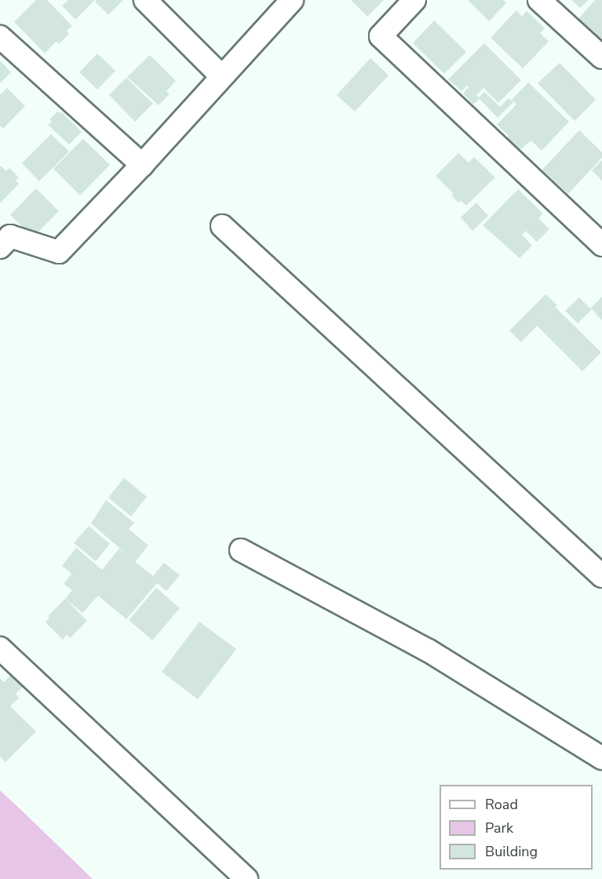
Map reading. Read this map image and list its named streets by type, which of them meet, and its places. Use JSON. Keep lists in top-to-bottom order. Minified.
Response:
{"legend":["Road","Park","Building"]}
